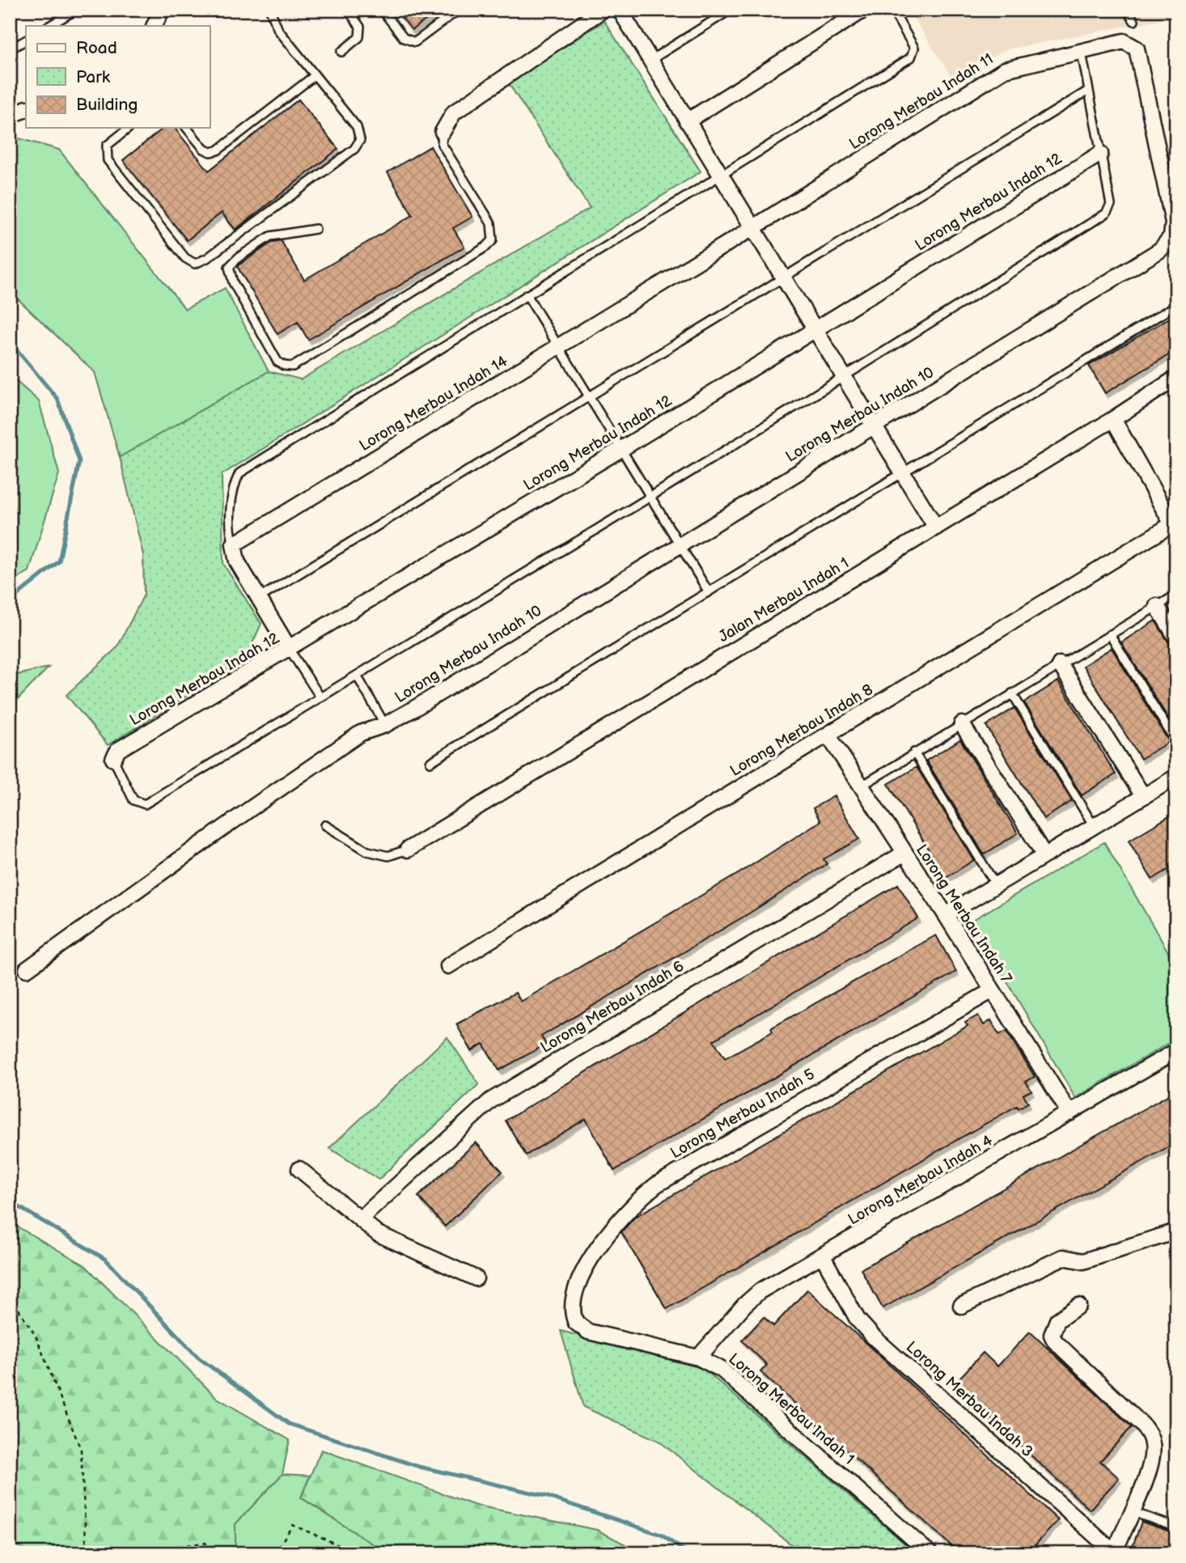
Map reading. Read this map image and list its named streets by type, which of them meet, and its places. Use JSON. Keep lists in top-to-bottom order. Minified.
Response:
{"streets":{"street":["Lorong Merbau Indah 11","Lorong Merbau Indah 12","Lorong Merbau Indah 14","Lorong Merbau Indah 10","Jalan Merbau Indah 1","Lorong Merbau Indah 8","Lorong Merbau Indah 7","Lorong Merbau Indah 6","Lorong Merbau Indah 5","Lorong Merbau Indah 4","Lorong Merbau Indah 3","Lorong Merbau Indah 1"]},"crossings":[["Lorong Merbau Indah 11","Lorong Merbau Indah 14"],["Lorong Merbau Indah 11","Lorong Merbau Indah 10"],["Jalan Merbau Indah 1","Lorong Merbau Indah 8"],["Lorong Merbau Indah 8","Lorong Merbau Indah 7"],["Lorong Merbau Indah 7","Lorong Merbau Indah 6"],["Lorong Merbau Indah 7","Lorong Merbau Indah 5"],["Lorong Merbau Indah 7","Lorong Merbau Indah 4"],["Lorong Merbau Indah 5","Lorong Merbau Indah 1"],["Lorong Merbau Indah 4","Lorong Merbau Indah 3"],["Lorong Merbau Indah 4","Lorong Merbau Indah 1"]],"legend":["Road","Park","Building"]}
